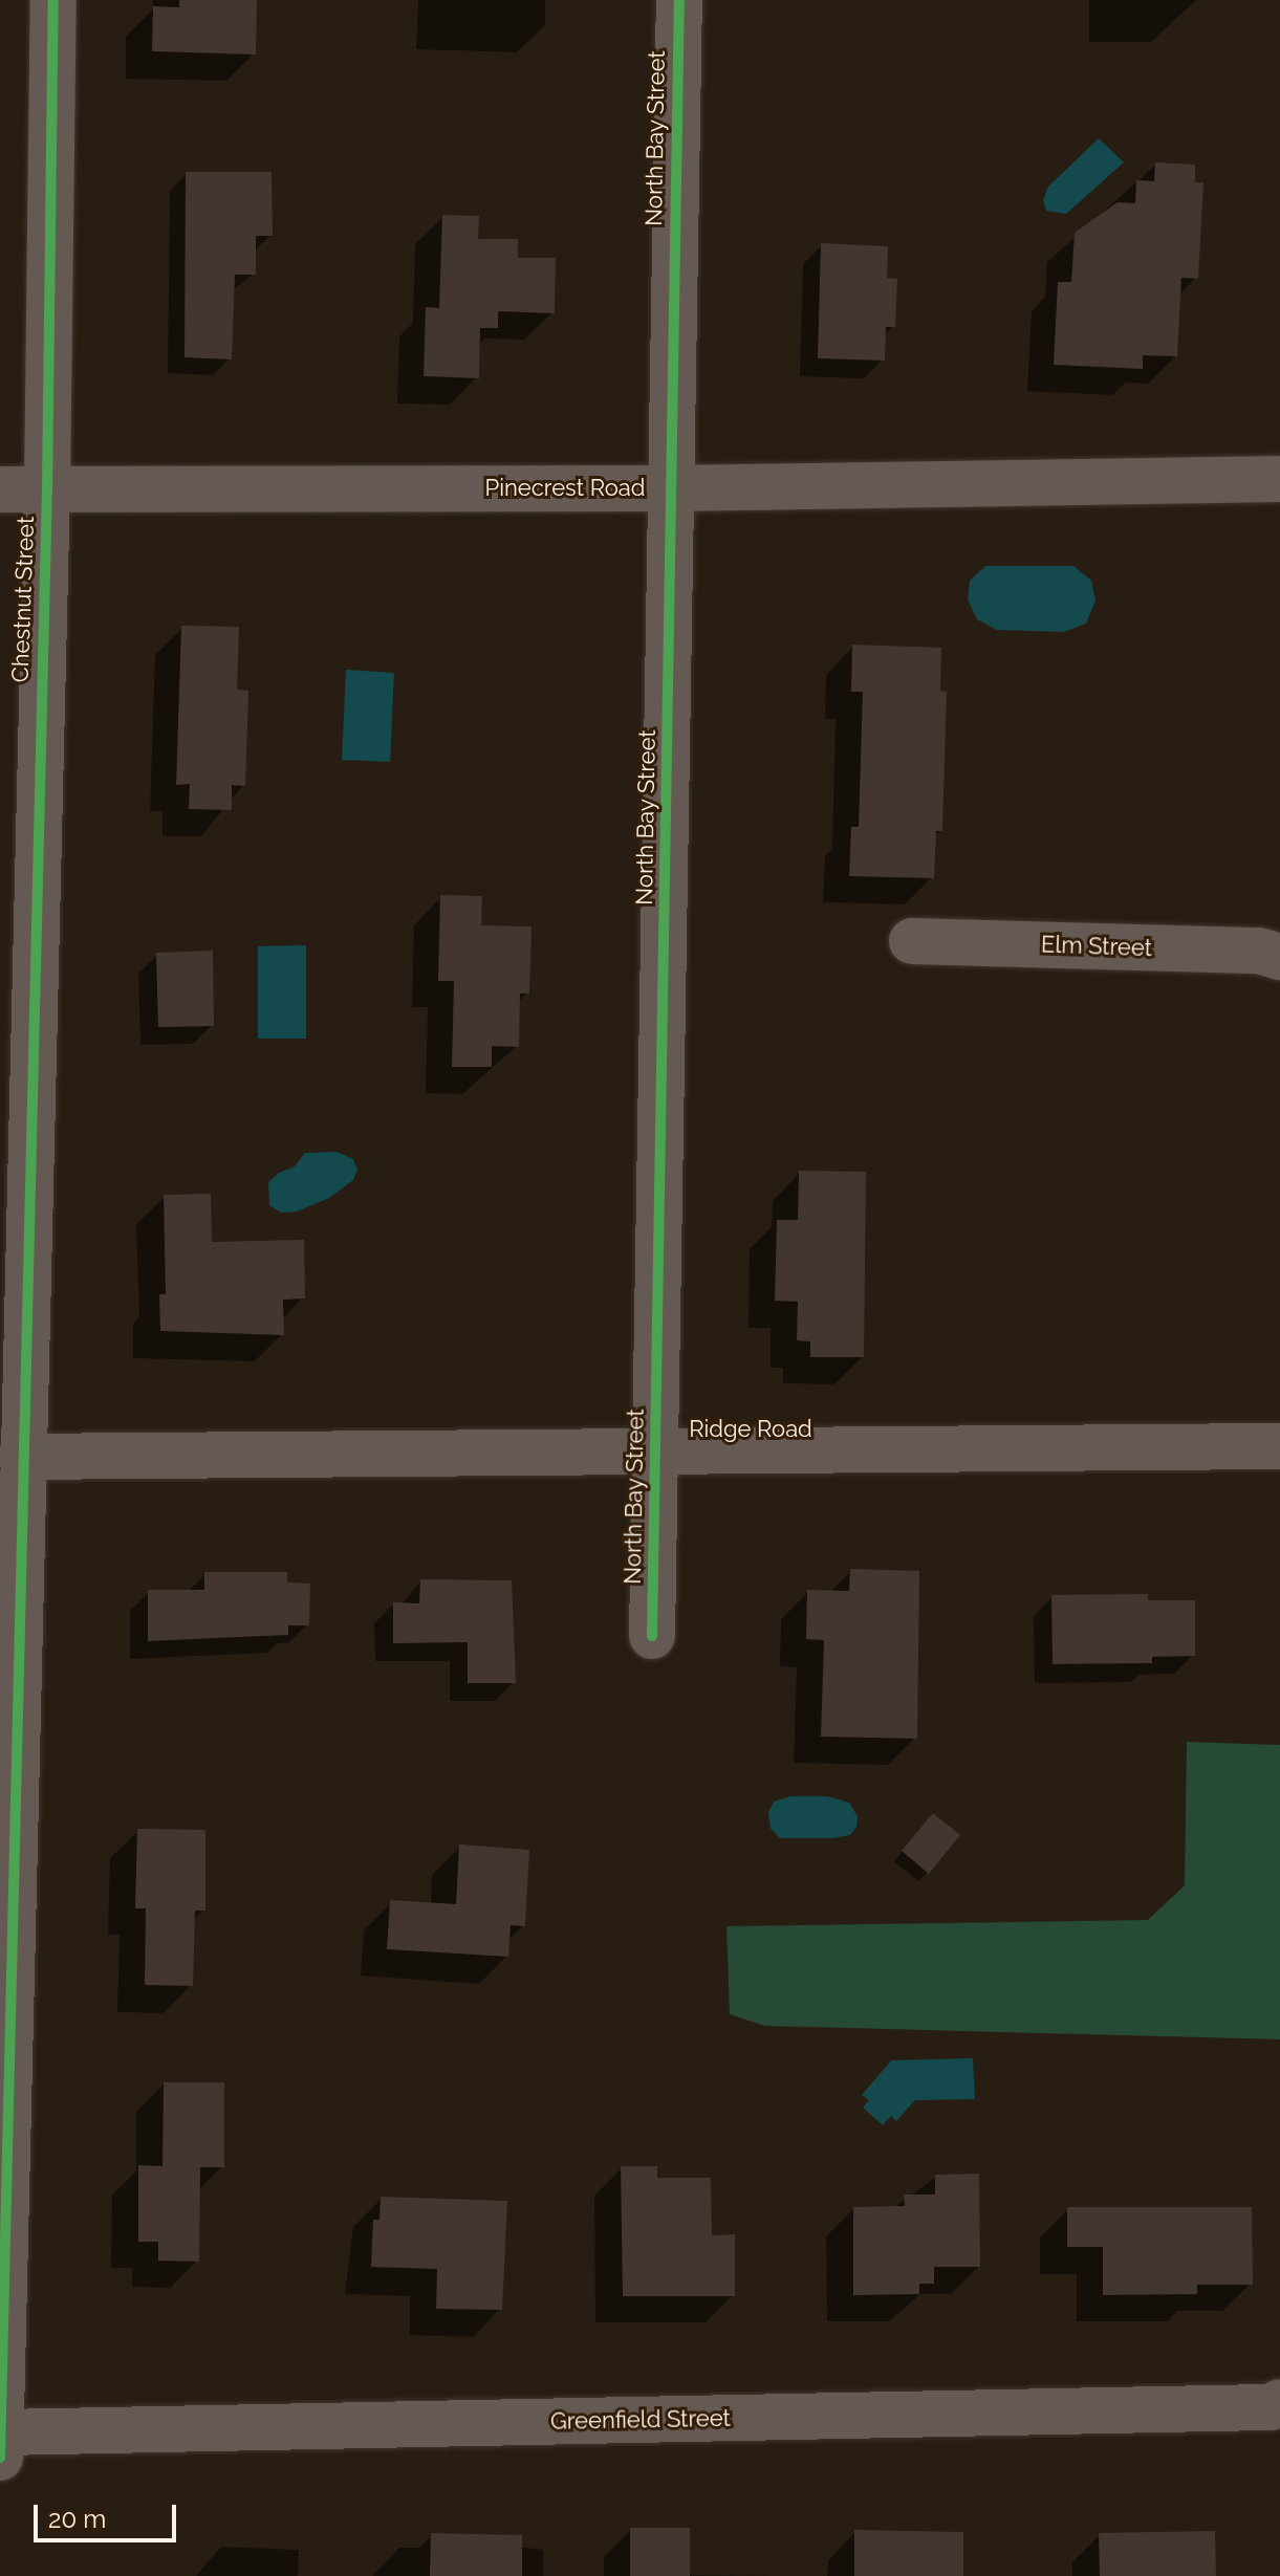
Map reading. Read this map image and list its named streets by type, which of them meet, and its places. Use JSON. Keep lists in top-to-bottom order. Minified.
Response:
{"streets":{"street":["North Bay Street","Pinecrest Road","Chestnut Street","Elm Street","Ridge Road","Greenfield Street"]},"crossings":[["North Bay Street","Pinecrest Road"],["North Bay Street","Ridge Road"],["Pinecrest Road","Chestnut Street"],["Chestnut Street","Ridge Road"],["Chestnut Street","Greenfield Street"]],"scale_bar":"20 m"}
